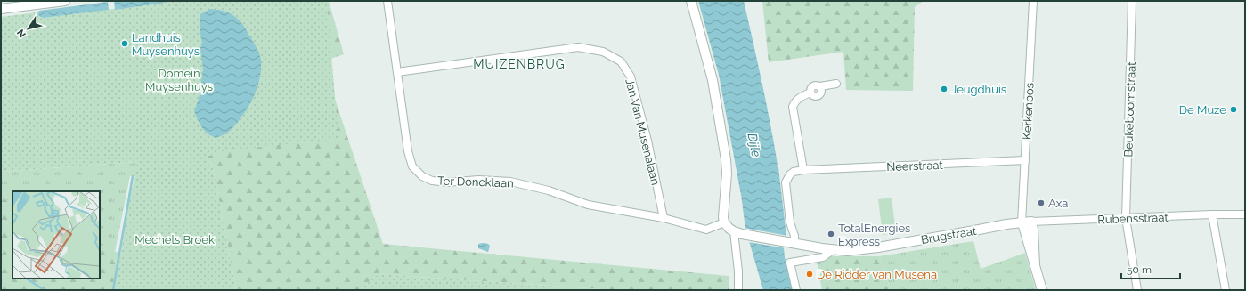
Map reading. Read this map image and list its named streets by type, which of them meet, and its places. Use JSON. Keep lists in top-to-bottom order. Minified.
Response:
{"streets":{"street":["Beukeboomstraat","Kerkenbos","Jan Van Musenalaan","Neerstraat","Ter Doncklaan","Rubensstraat","Brugstraat"]},"crossings":[["Beukeboomstraat","Rubensstraat"],["Kerkenbos","Neerstraat"],["Kerkenbos","Rubensstraat"],["Kerkenbos","Brugstraat"],["Jan Van Musenalaan","Ter Doncklaan"],["Neerstraat","Brugstraat"],["Rubensstraat","Brugstraat"]],"districts":["MUIZENBRUG"],"water":["Dijle"],"parks":["Domein Muysenhuys","Mechels Broek"],"places":["Landhuis Muysenhuys","Jeugdhuis","De Muze","Axa","TotalEnergies Express","De Ridder van Musena"],"scale_bar":"50 m","north":"bottom left"}
